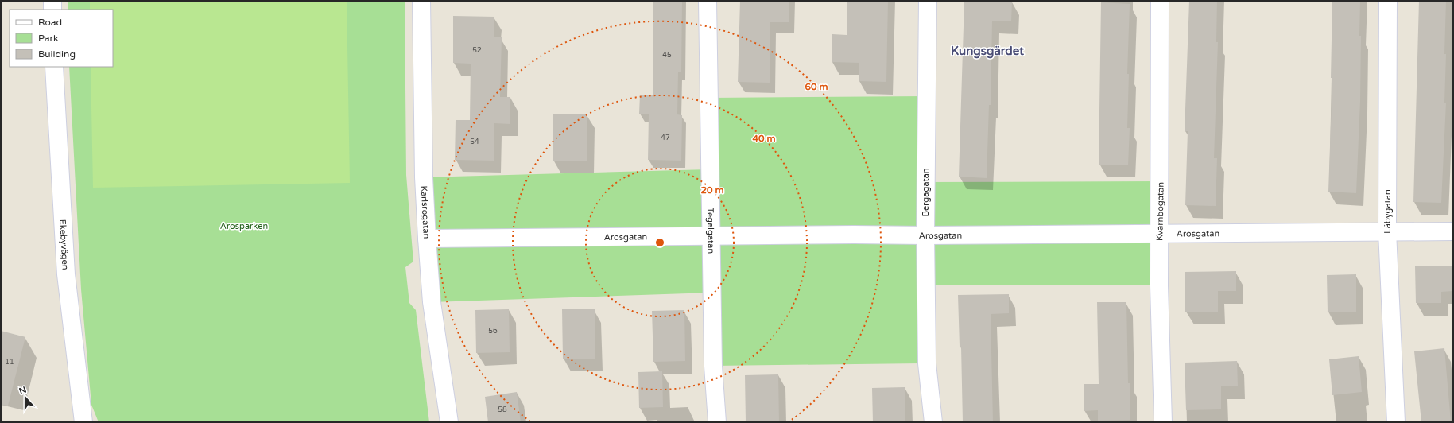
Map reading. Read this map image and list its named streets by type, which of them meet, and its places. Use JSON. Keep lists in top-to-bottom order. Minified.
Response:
{"streets":{"street":["Bergagatan","Kvarnbogatan","Läbygatan","Karlsrogatan","Tegelgatan","Arosgatan","Ekebyvägen"]},"crossings":[["Bergagatan","Arosgatan"],["Kvarnbogatan","Arosgatan"],["Läbygatan","Arosgatan"],["Karlsrogatan","Arosgatan"],["Tegelgatan","Arosgatan"]],"districts":["Kungsgärdet"],"parks":["Arosparken"],"house_numbers":["52","45","47","54","56","11","58"],"legend":["Road","Park","Building"],"north":"top","rings":["60 m","40 m","20 m"]}
